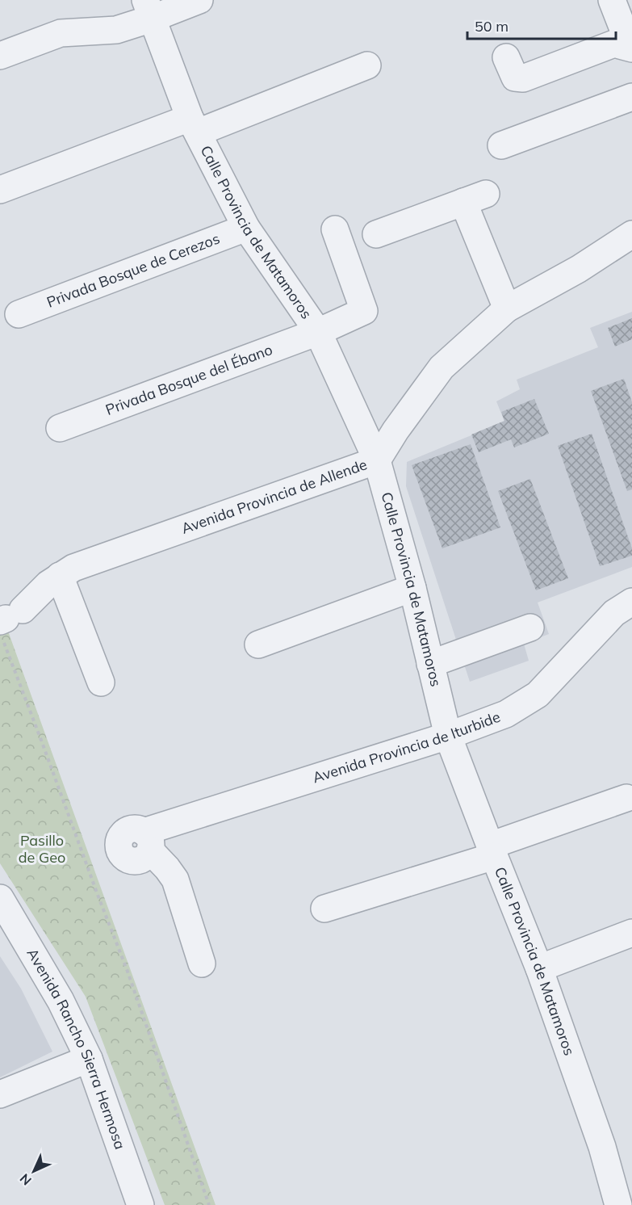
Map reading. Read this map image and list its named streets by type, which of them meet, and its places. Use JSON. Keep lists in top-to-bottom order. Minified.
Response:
{"streets":{"street":["Calle Provincia de Matamoros","Privada Bosque de Cerezos","Privada Bosque del Ébano","Avenida Provincia de Allende","Avenida Provincia de Iturbide","Avenida Rancho Sierra Hermosa"]},"crossings":[["Calle Provincia de Matamoros","Privada Bosque de Cerezos"],["Calle Provincia de Matamoros","Privada Bosque del Ébano"],["Calle Provincia de Matamoros","Avenida Provincia de Allende"],["Calle Provincia de Matamoros","Avenida Provincia de Iturbide"]],"parks":["Pasillo de Geo"],"scale_bar":"50 m","north":"bottom left"}
